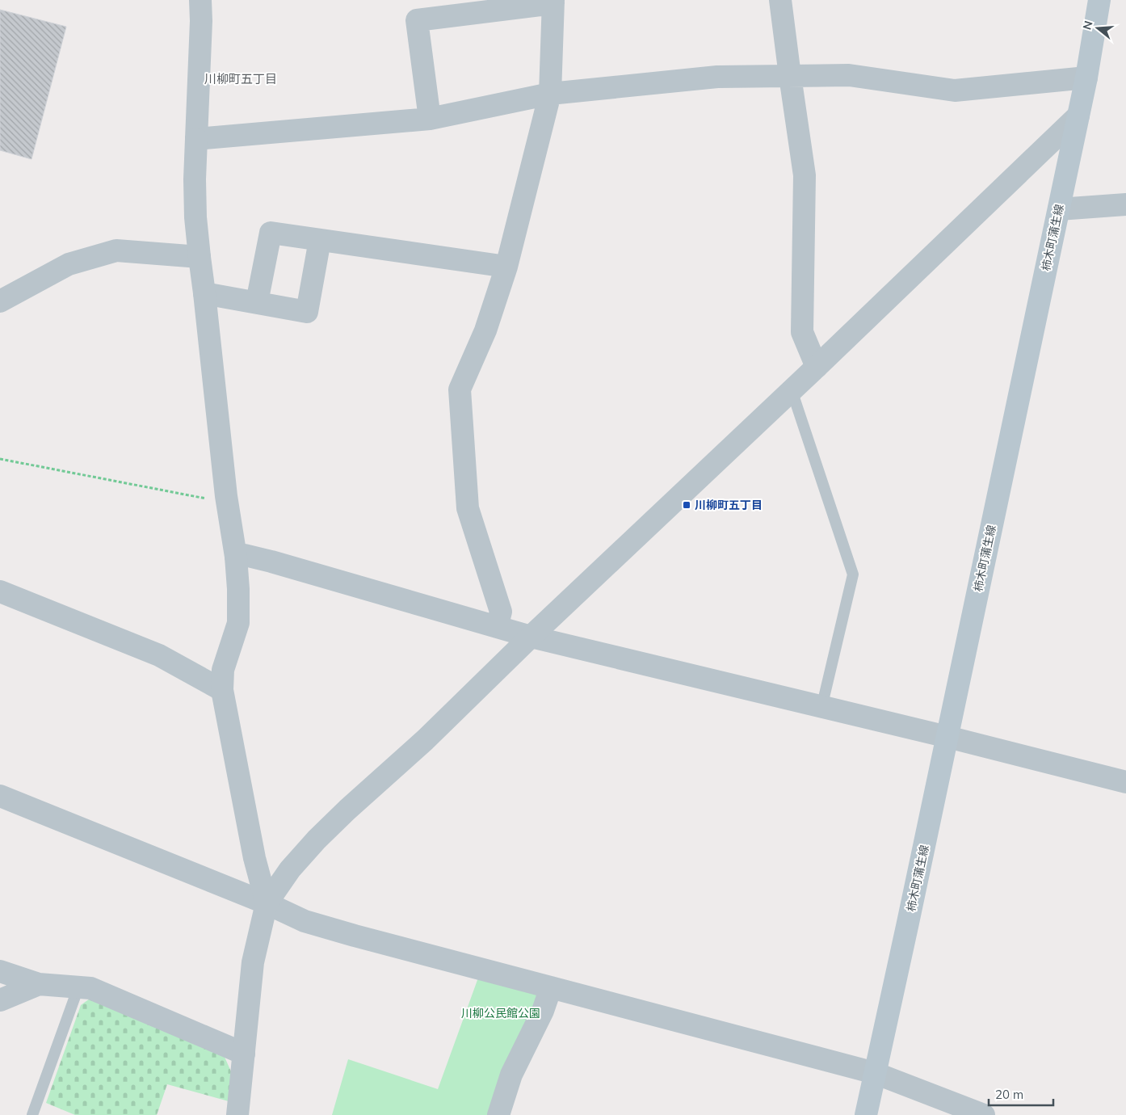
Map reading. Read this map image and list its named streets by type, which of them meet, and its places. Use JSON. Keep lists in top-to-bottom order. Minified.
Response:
{"streets":{"main road":["柿木町蒲生線"]},"districts":["川柳町五丁目"],"parks":["川柳公民館公園"],"places":{"transit":["川柳町五丁目"]},"scale_bar":"20 m","north":"left"}
